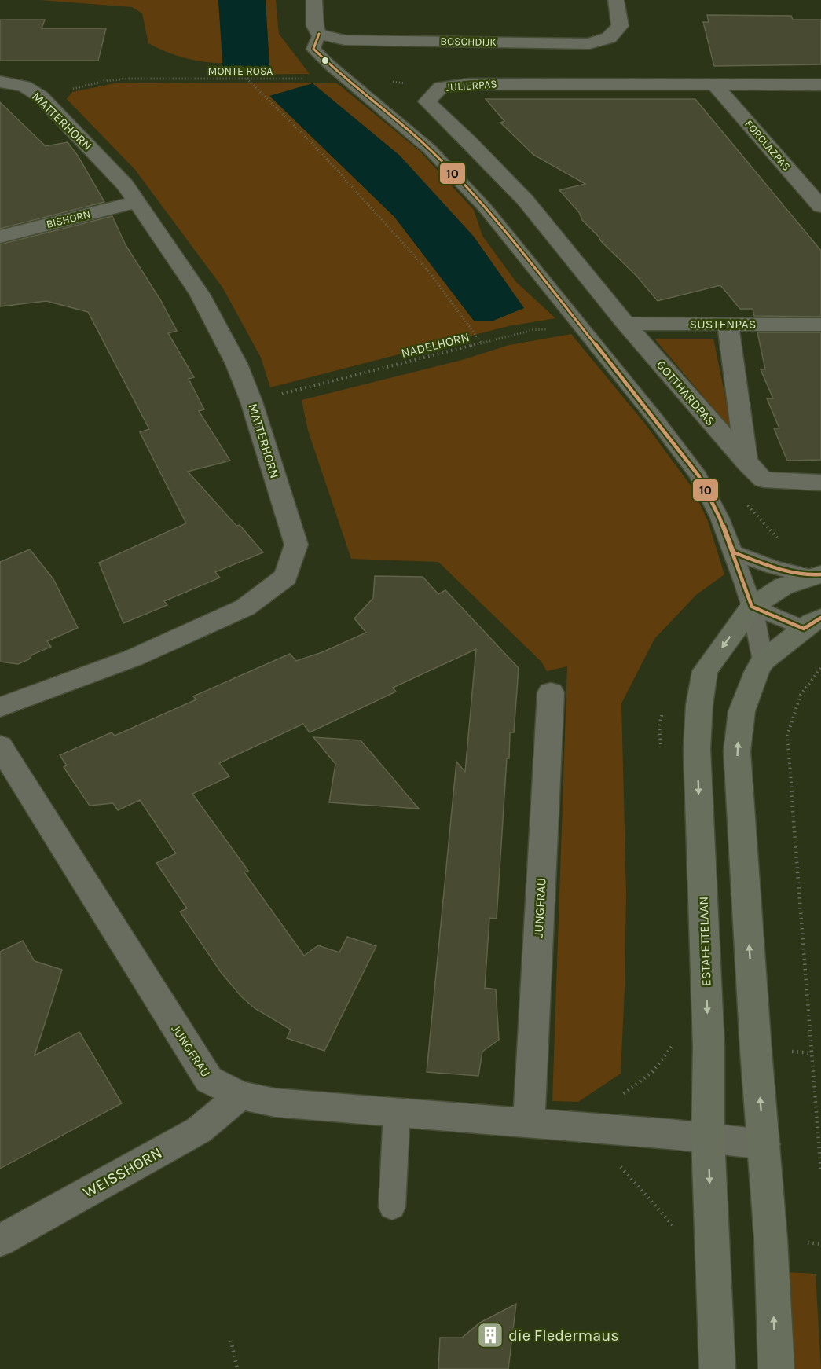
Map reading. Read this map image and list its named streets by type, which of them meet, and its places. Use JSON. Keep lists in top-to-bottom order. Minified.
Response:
{"streets":{"street":["BOSCHDIJK","JULIERPAS","MATTERHORN","FORCLAZPAS","BISHORN","SUSTENPAS","GOTTHARDPAS","JUNGFRAU","ESTAFETTELAAN","WEISSHORN"],"path":["MONTE ROSA","NADELHORN"]},"crossings":[["MONTE ROSA","JULIERPAS"],["MONTE ROSA","MATTERHORN"],["JULIERPAS","FORCLAZPAS"],["JULIERPAS","SUSTENPAS"],["JULIERPAS","GOTTHARDPAS"],["MATTERHORN","BISHORN"],["MATTERHORN","NADELHORN"],["SUSTENPAS","GOTTHARDPAS"],["JUNGFRAU","ESTAFETTELAAN"],["JUNGFRAU","WEISSHORN"]],"places":{"building":["die Fledermaus"]},"lines":["transit line 10"]}
